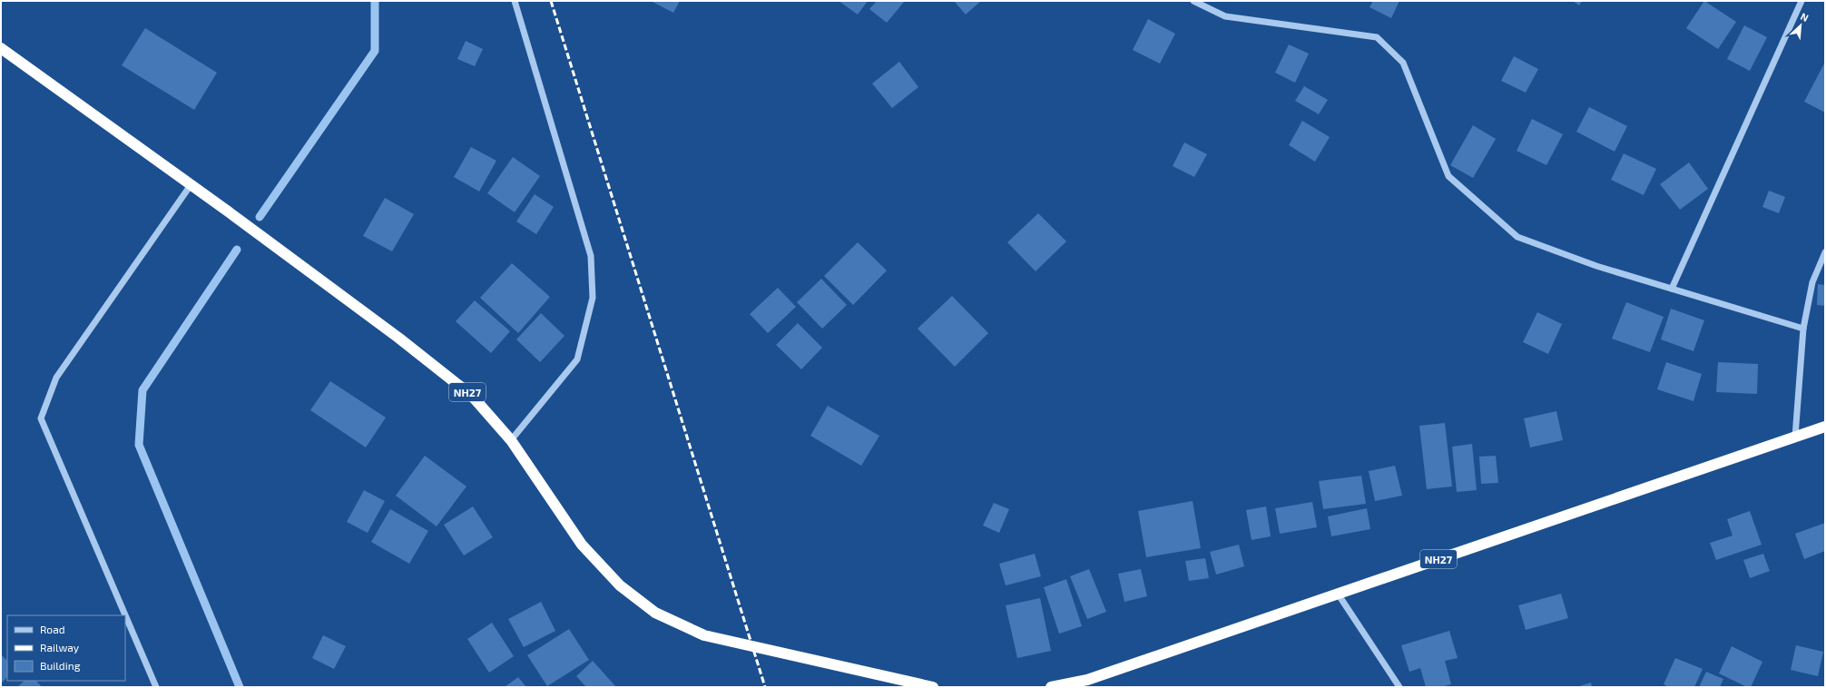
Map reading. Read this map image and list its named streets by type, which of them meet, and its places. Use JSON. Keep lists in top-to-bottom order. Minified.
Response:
{"streets":{"highway":["NH27"]},"legend":["Road","Railway","Building"],"north":"top right"}
